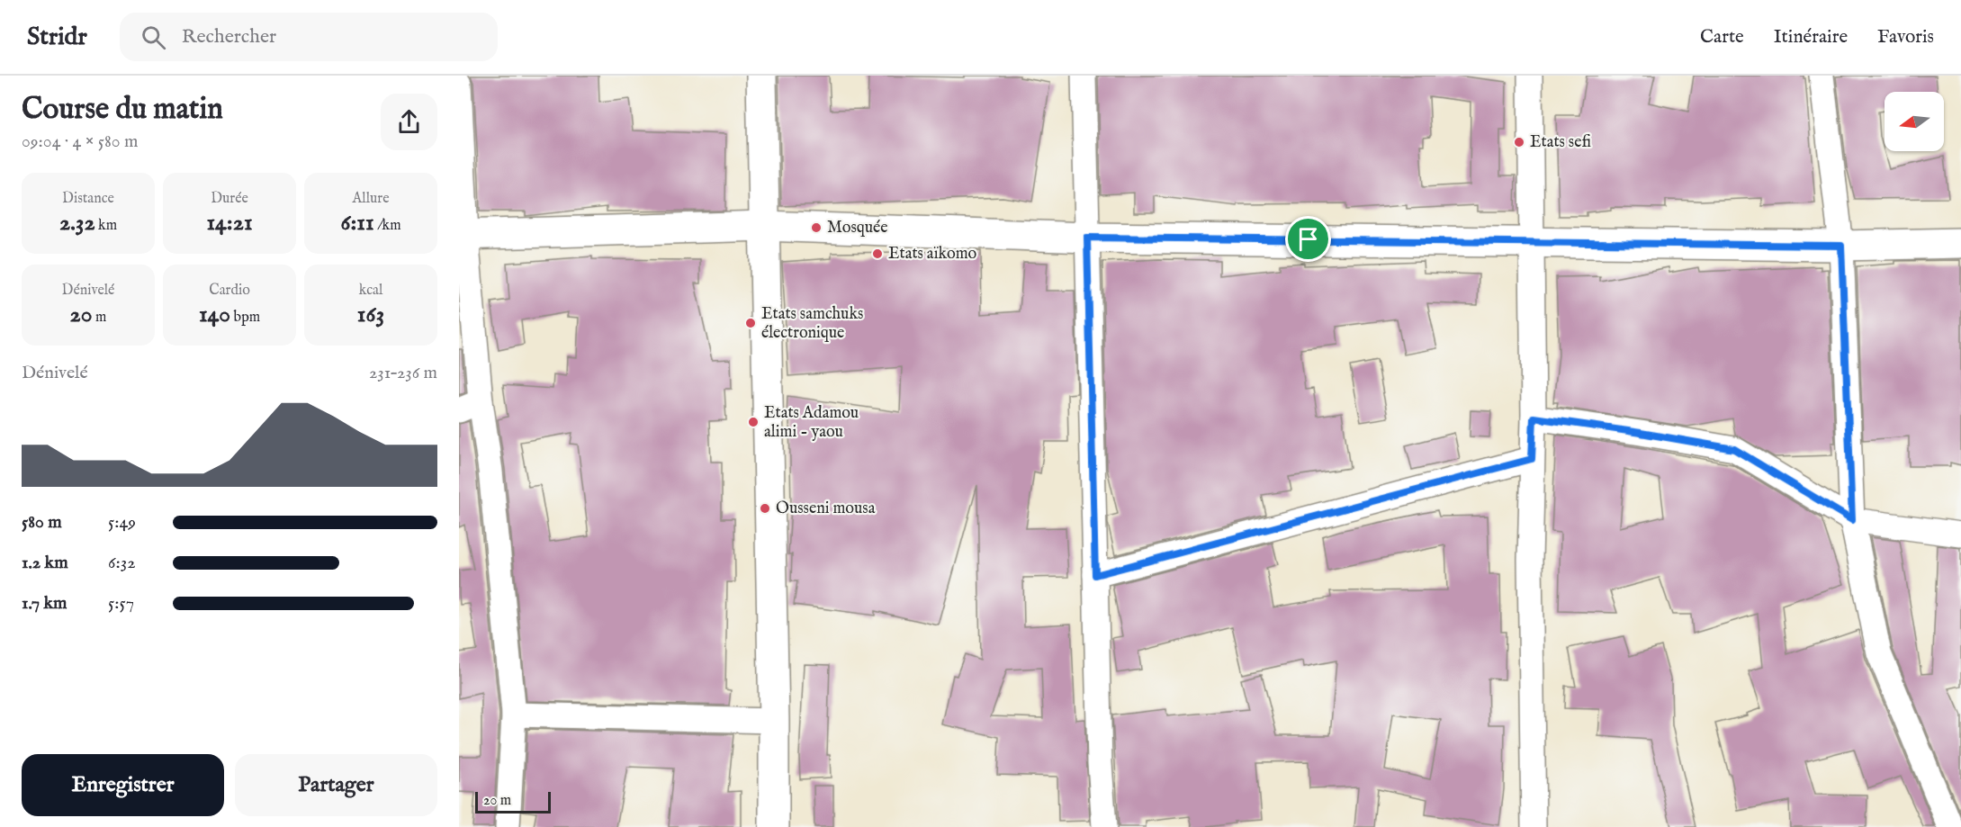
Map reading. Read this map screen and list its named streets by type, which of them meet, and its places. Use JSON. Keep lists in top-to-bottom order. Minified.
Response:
{"places":["Etats sefi","Mosquée","Etats aïkomo","Etats samchuks électronique","Etats Adamou alimi - yaou","Ousseni mousa"],"scale_bar":"20 m","north":"left","page":{"header":"Stridr","search":"Rechercher","nav":["Carte","Itinéraire","Favoris"],"heading":["Course du matin","09:04 · 4 × 580 m"],"stats":[["Distance","2.32 km"],["Durée","14:21"],["Allure","6:11 /km"],["Dénivelé","20 m"],["Cardio","140 bpm"],["kcal","163"]],"chart":["Dénivelé","231–236 m"],"list":[{"name":"580 m","note":"5:49"},{"name":"1.2 km","note":"6:32"},{"name":"1.7 km","note":"5:57"}],"buttons":["Enregistrer","Partager"],"scale":"20 m"}}
